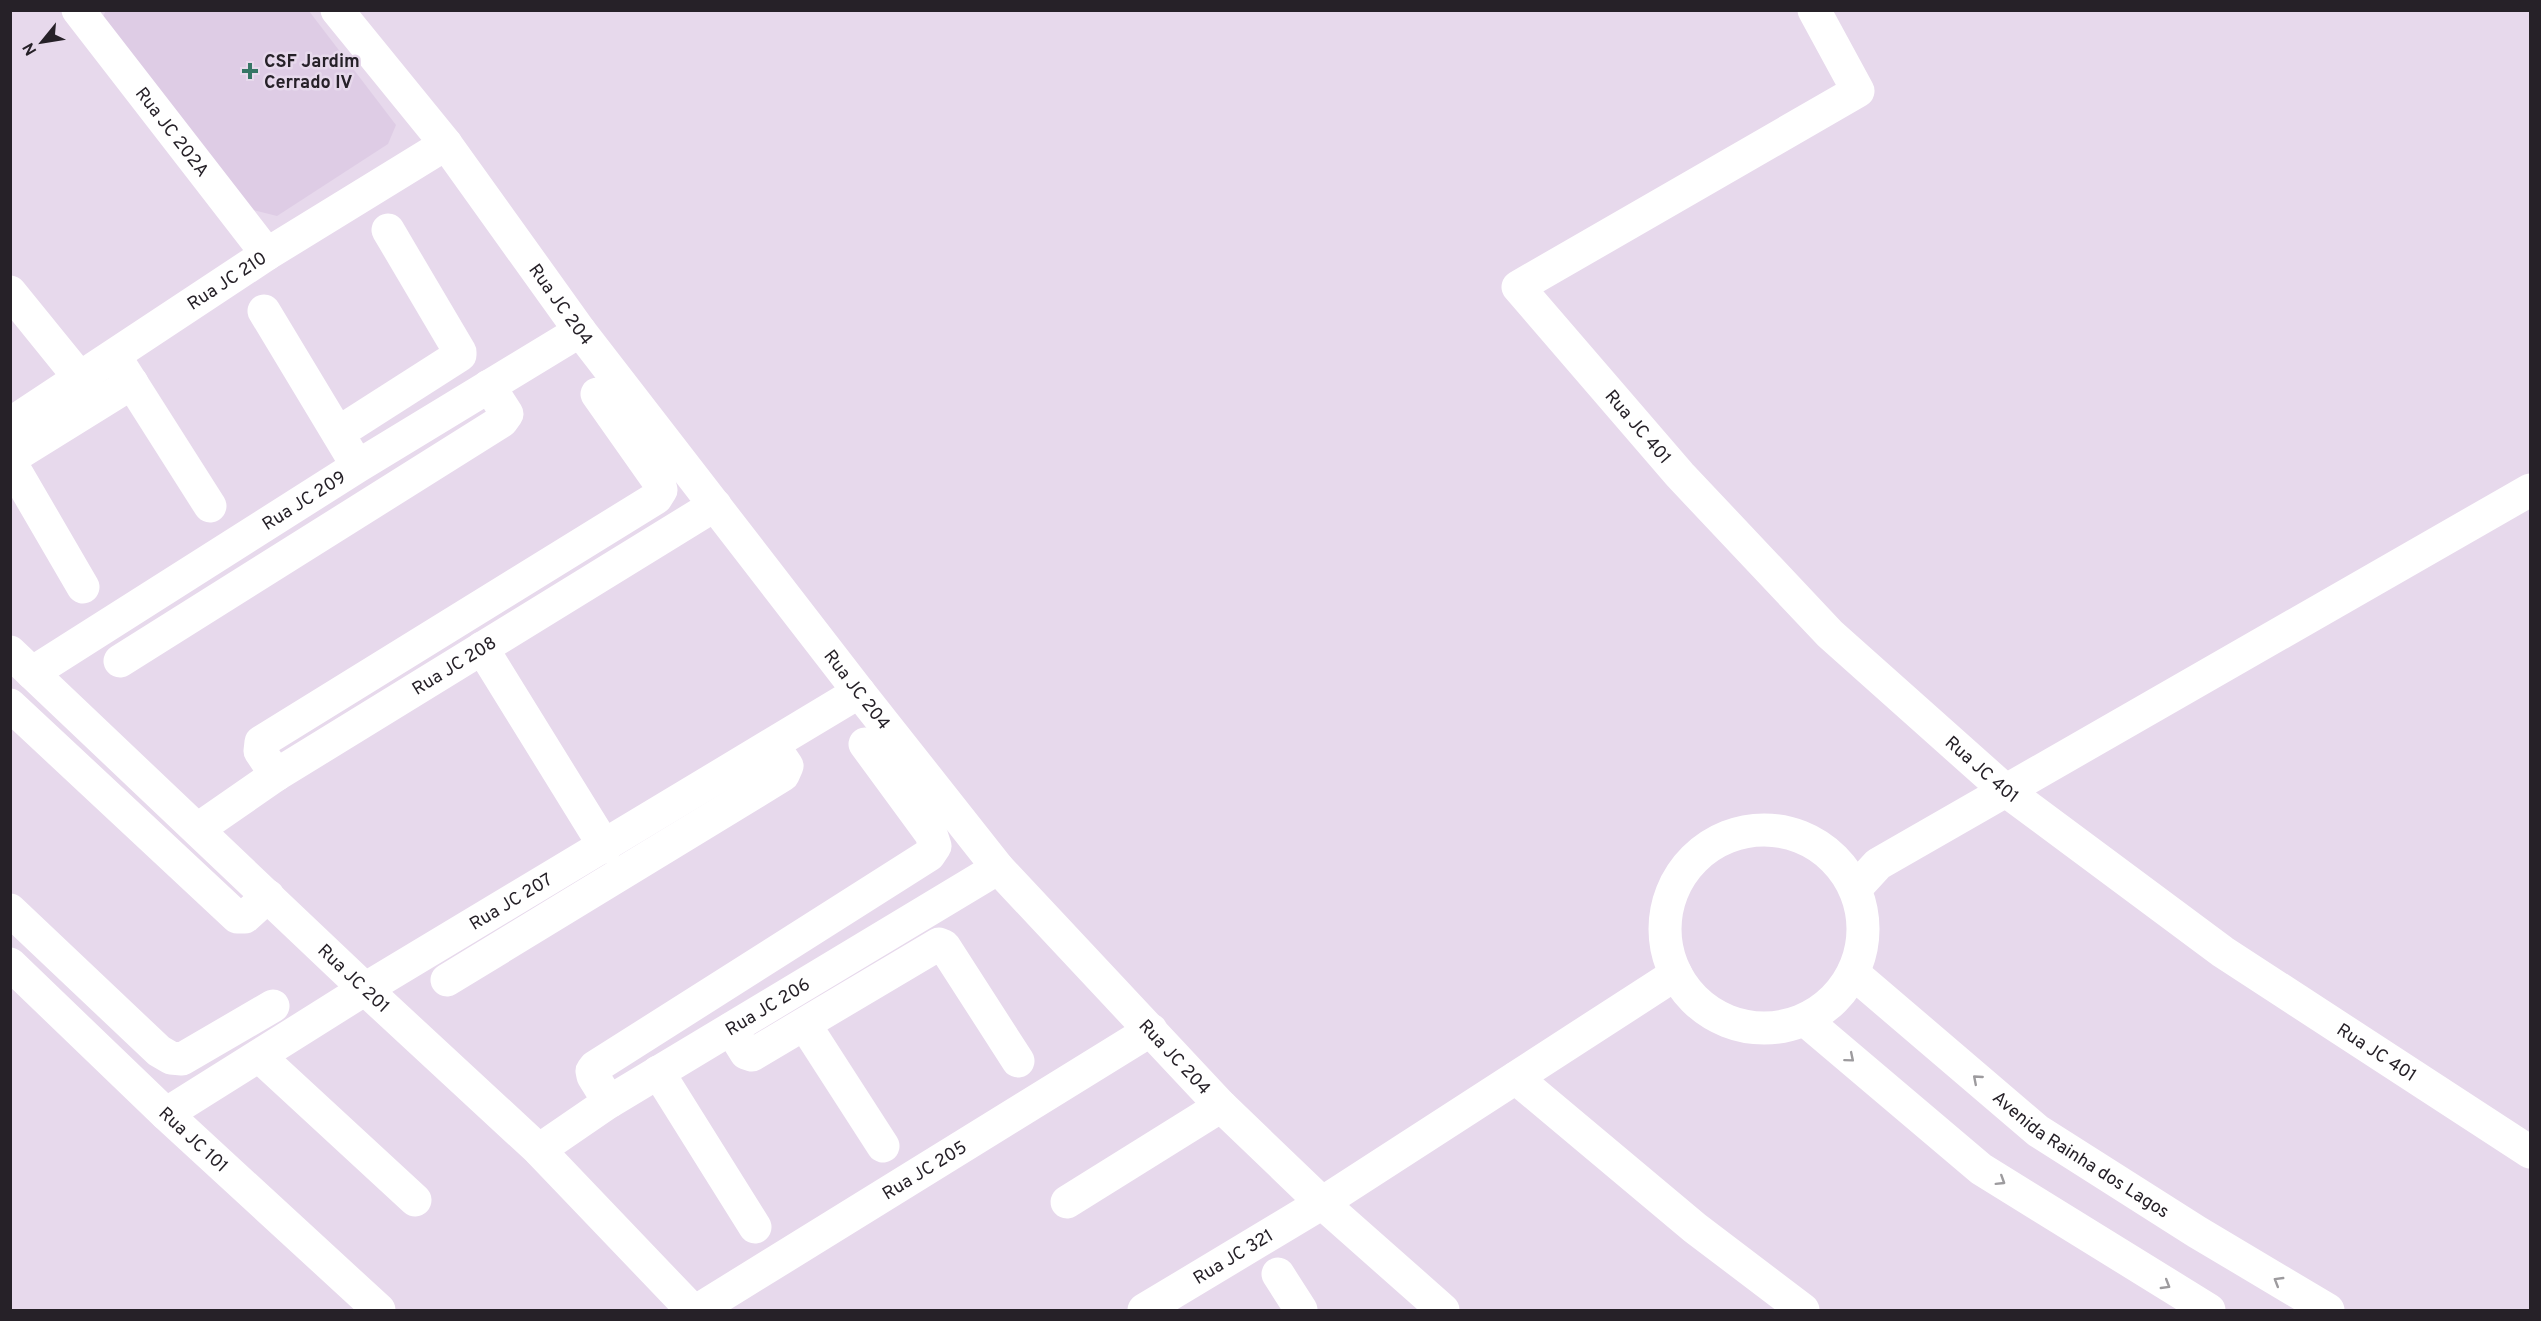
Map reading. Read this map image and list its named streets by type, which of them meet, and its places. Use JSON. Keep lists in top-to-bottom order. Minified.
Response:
{"streets":{"street":["Rua JC 202A","Rua JC 210","Rua JC 204","Rua JC 401","Rua JC 209","Rua JC 208","Rua JC 207","Rua JC 201","Rua JC 206","Rua JC 101","Avenida Rainha dos Lagos","Rua JC 205","Rua JC 321"]},"crossings":[["Rua JC 202A","Rua JC 210"],["Rua JC 210","Rua JC 204"],["Rua JC 204","Rua JC 209"],["Rua JC 204","Rua JC 208"],["Rua JC 204","Rua JC 207"],["Rua JC 204","Rua JC 206"],["Rua JC 204","Rua JC 205"],["Rua JC 204","Rua JC 321"],["Rua JC 209","Rua JC 201"],["Rua JC 208","Rua JC 201"],["Rua JC 207","Rua JC 201"],["Rua JC 207","Rua JC 101"],["Rua JC 201","Rua JC 206"],["Avenida Rainha dos Lagos","Rua JC 321"]],"places":{"health":["CSF Jardim Cerrado IV"]},"north":"bottom left"}
